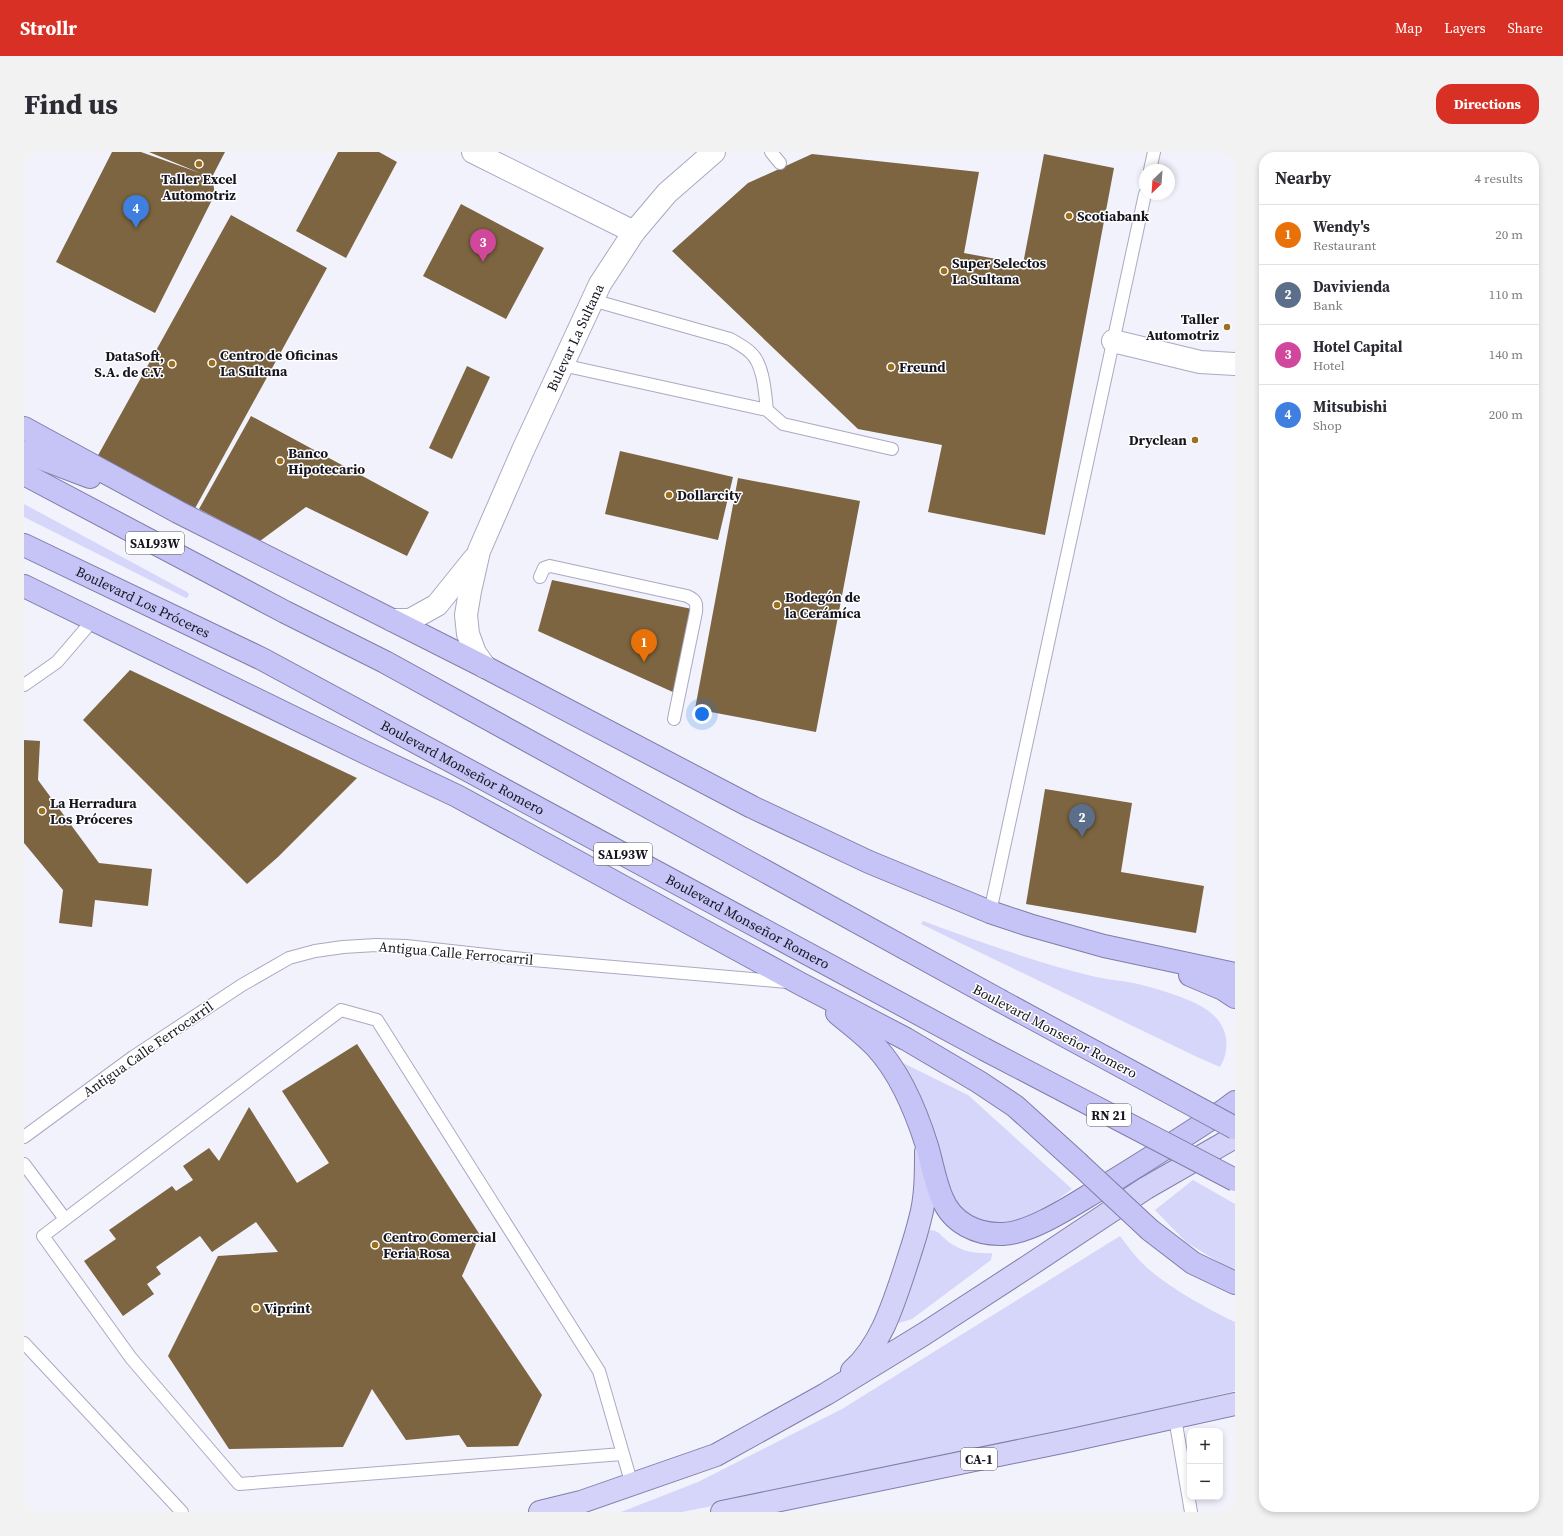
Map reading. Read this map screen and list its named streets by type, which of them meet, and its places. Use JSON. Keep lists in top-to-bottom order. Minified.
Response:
{"streets":{"highway":["SAL93W","Boulevard Los Próceres","Boulevard Monseñor Romero","RN 21"],"main road":["CA-1"],"street":["Bulevar La Sultana"],"lane":["Antigua Calle Ferrocarril"]},"crossings":[["Boulevard Los Próceres","Boulevard Monseñor Romero"]],"places":["Taller Excel Automotriz","Scotiabank","Super Selectos La Sultana","Taller Automotriz","Centro de Oficinas La Sultana","DataSoft, S.A. de C.V.","Freund","Dryclean","Banco Hipotecario","Dollarcity","Bodegón de la Cerámíca","La Herradura Los Próceres","Centro Comercial Feria Rosa","Viprint"],"north":"bottom left","page":{"header":"Strollr","nav":["Map","Layers","Share"],"buttons":"Directions","title":"Find us","heading":["Nearby","4 results"],"pins":["4","3","1","2"],"list":[{"mark":"1","name":"Wendy's","note":"Restaurant","value":"20 m"},{"mark":"2","name":"Davivienda","note":"Bank","value":"110 m"},{"mark":"3","name":"Hotel Capital","note":"Hotel","value":"140 m"},{"mark":"4","name":"Mitsubishi","note":"Shop","value":"200 m"}],"map_buttons":["+","−"]}}
